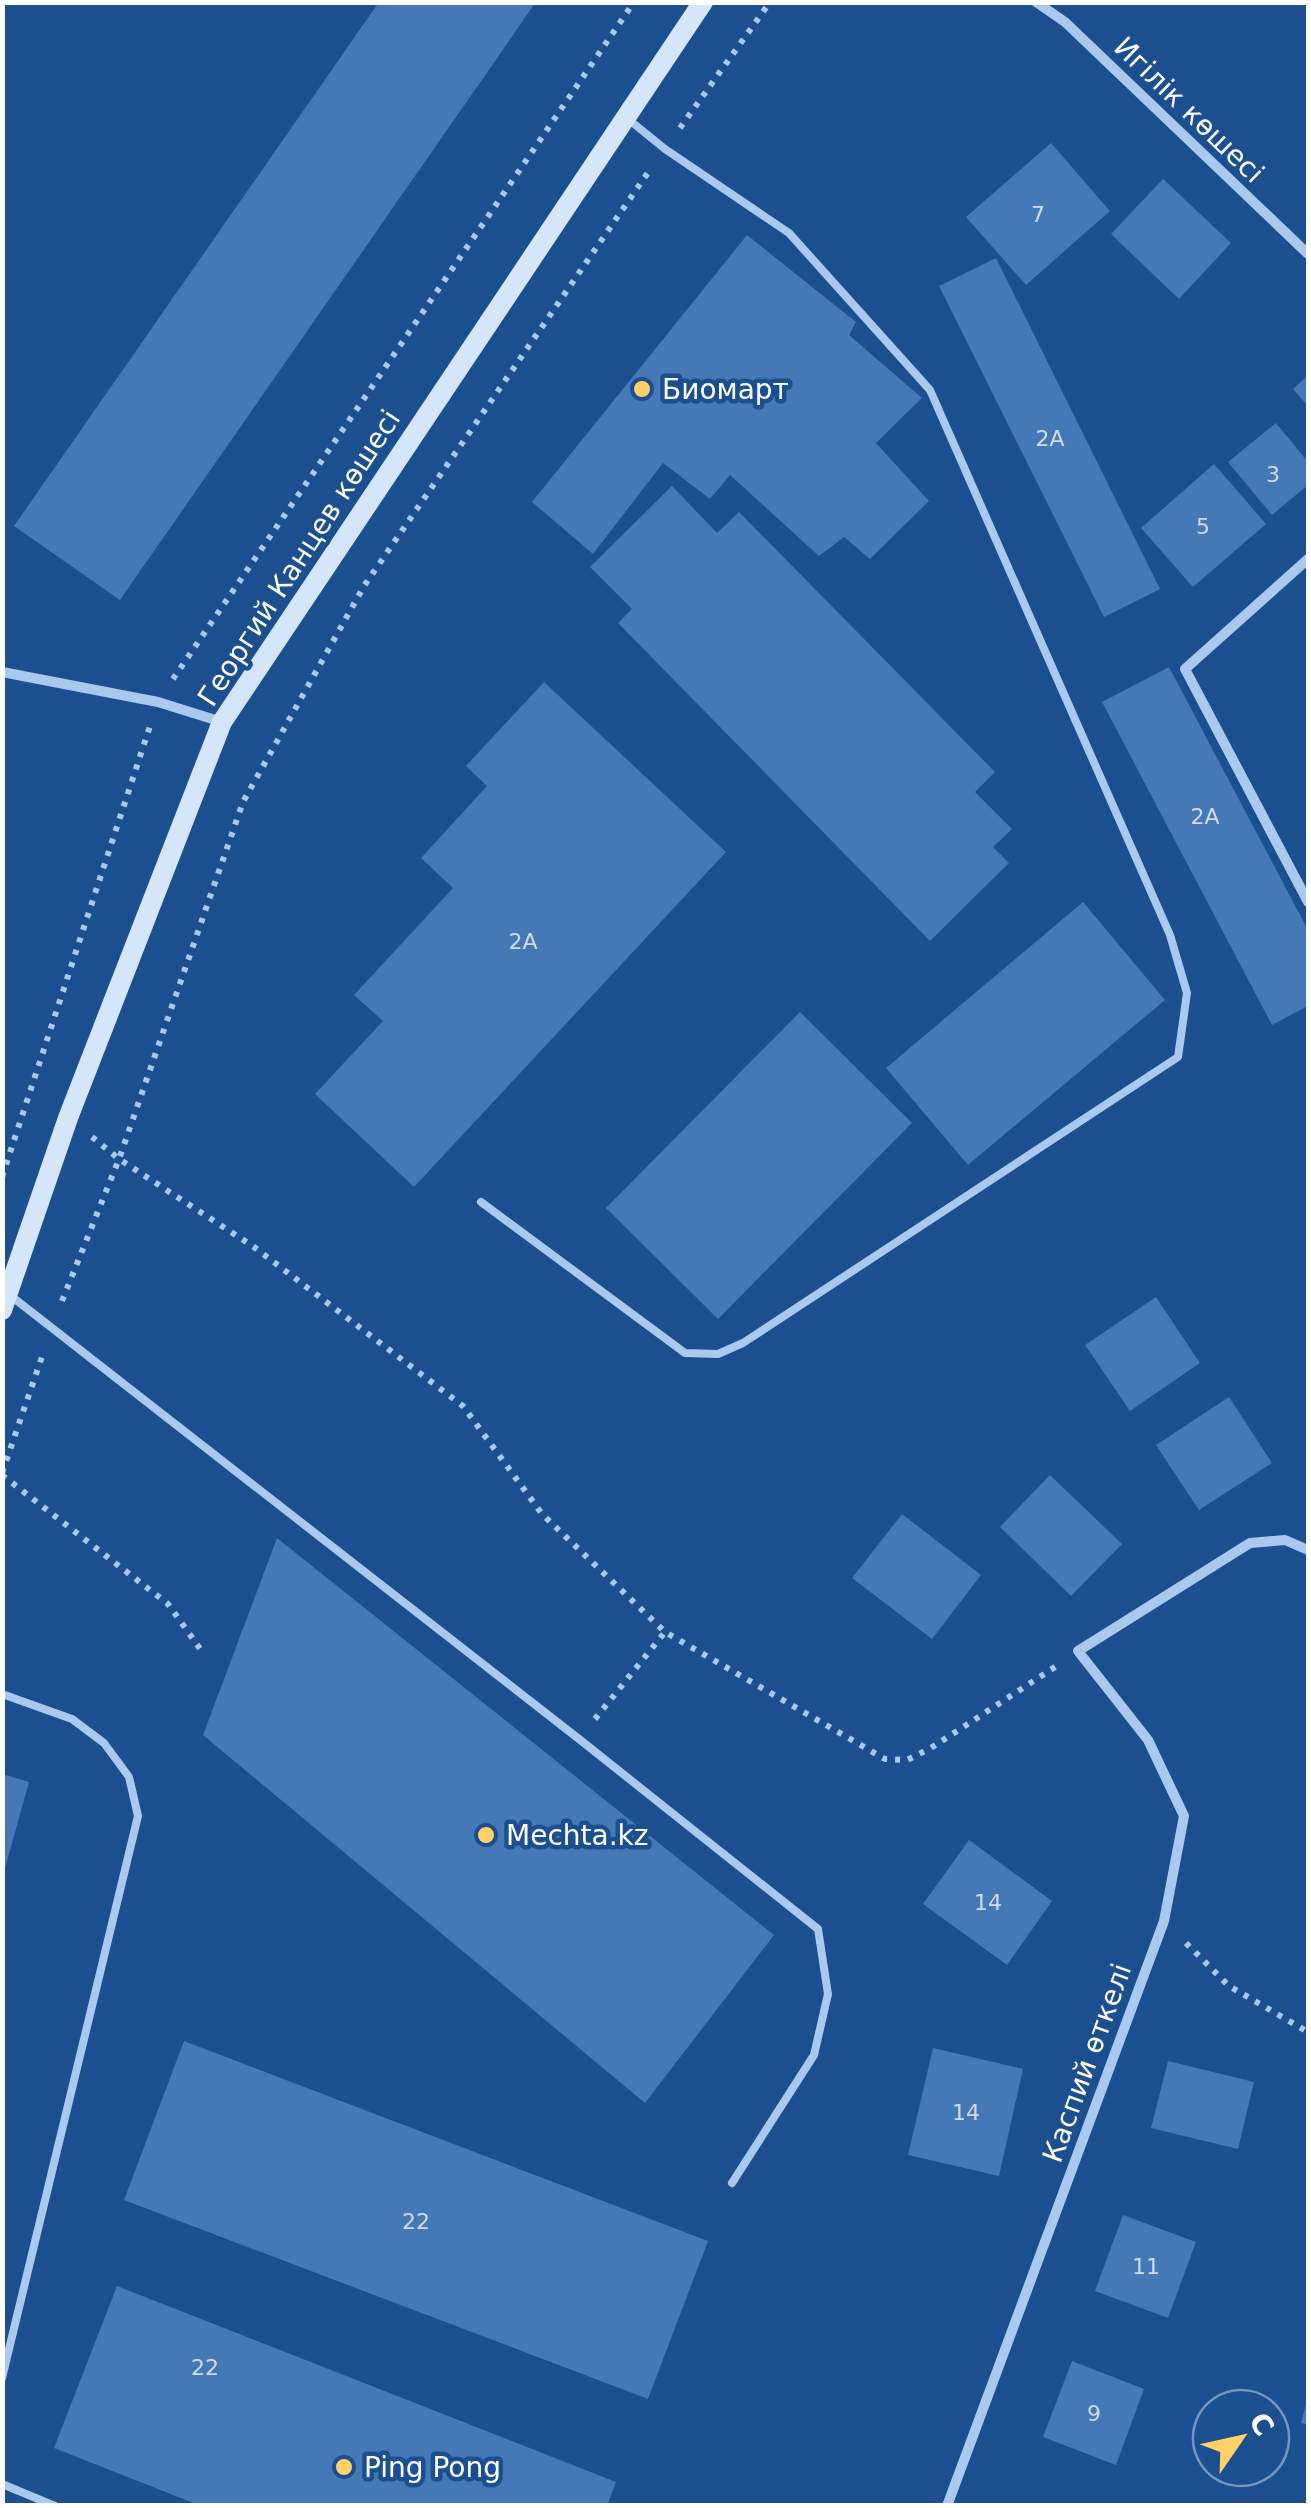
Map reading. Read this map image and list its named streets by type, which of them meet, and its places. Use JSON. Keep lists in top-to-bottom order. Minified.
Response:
{"streets":{"main road":["Георгий Канцев көшесі"],"street":["Игілік көшесі","Каспий өткелі"]},"places":["Биомарт","Mechta.kz","Ping Pong"],"house_numbers":["7","2А","3","5","2А","2А","14","14","22","11","22","9"],"north":"top right"}
